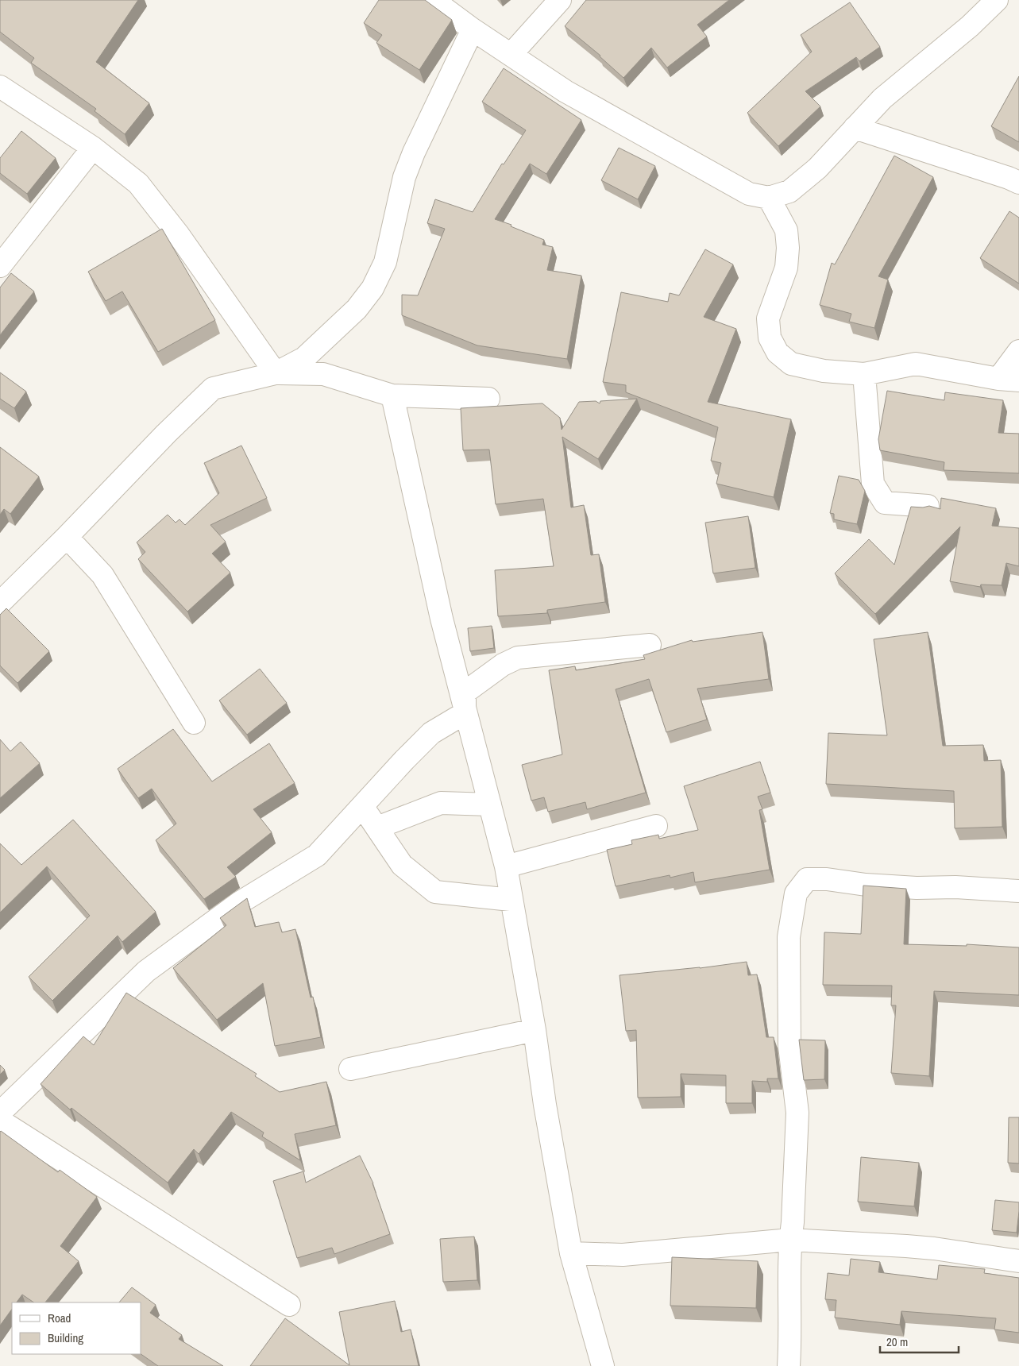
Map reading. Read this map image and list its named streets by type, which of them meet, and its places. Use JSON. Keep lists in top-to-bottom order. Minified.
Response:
{"legend":["Road","Building"],"scale_bar":"20 m"}
